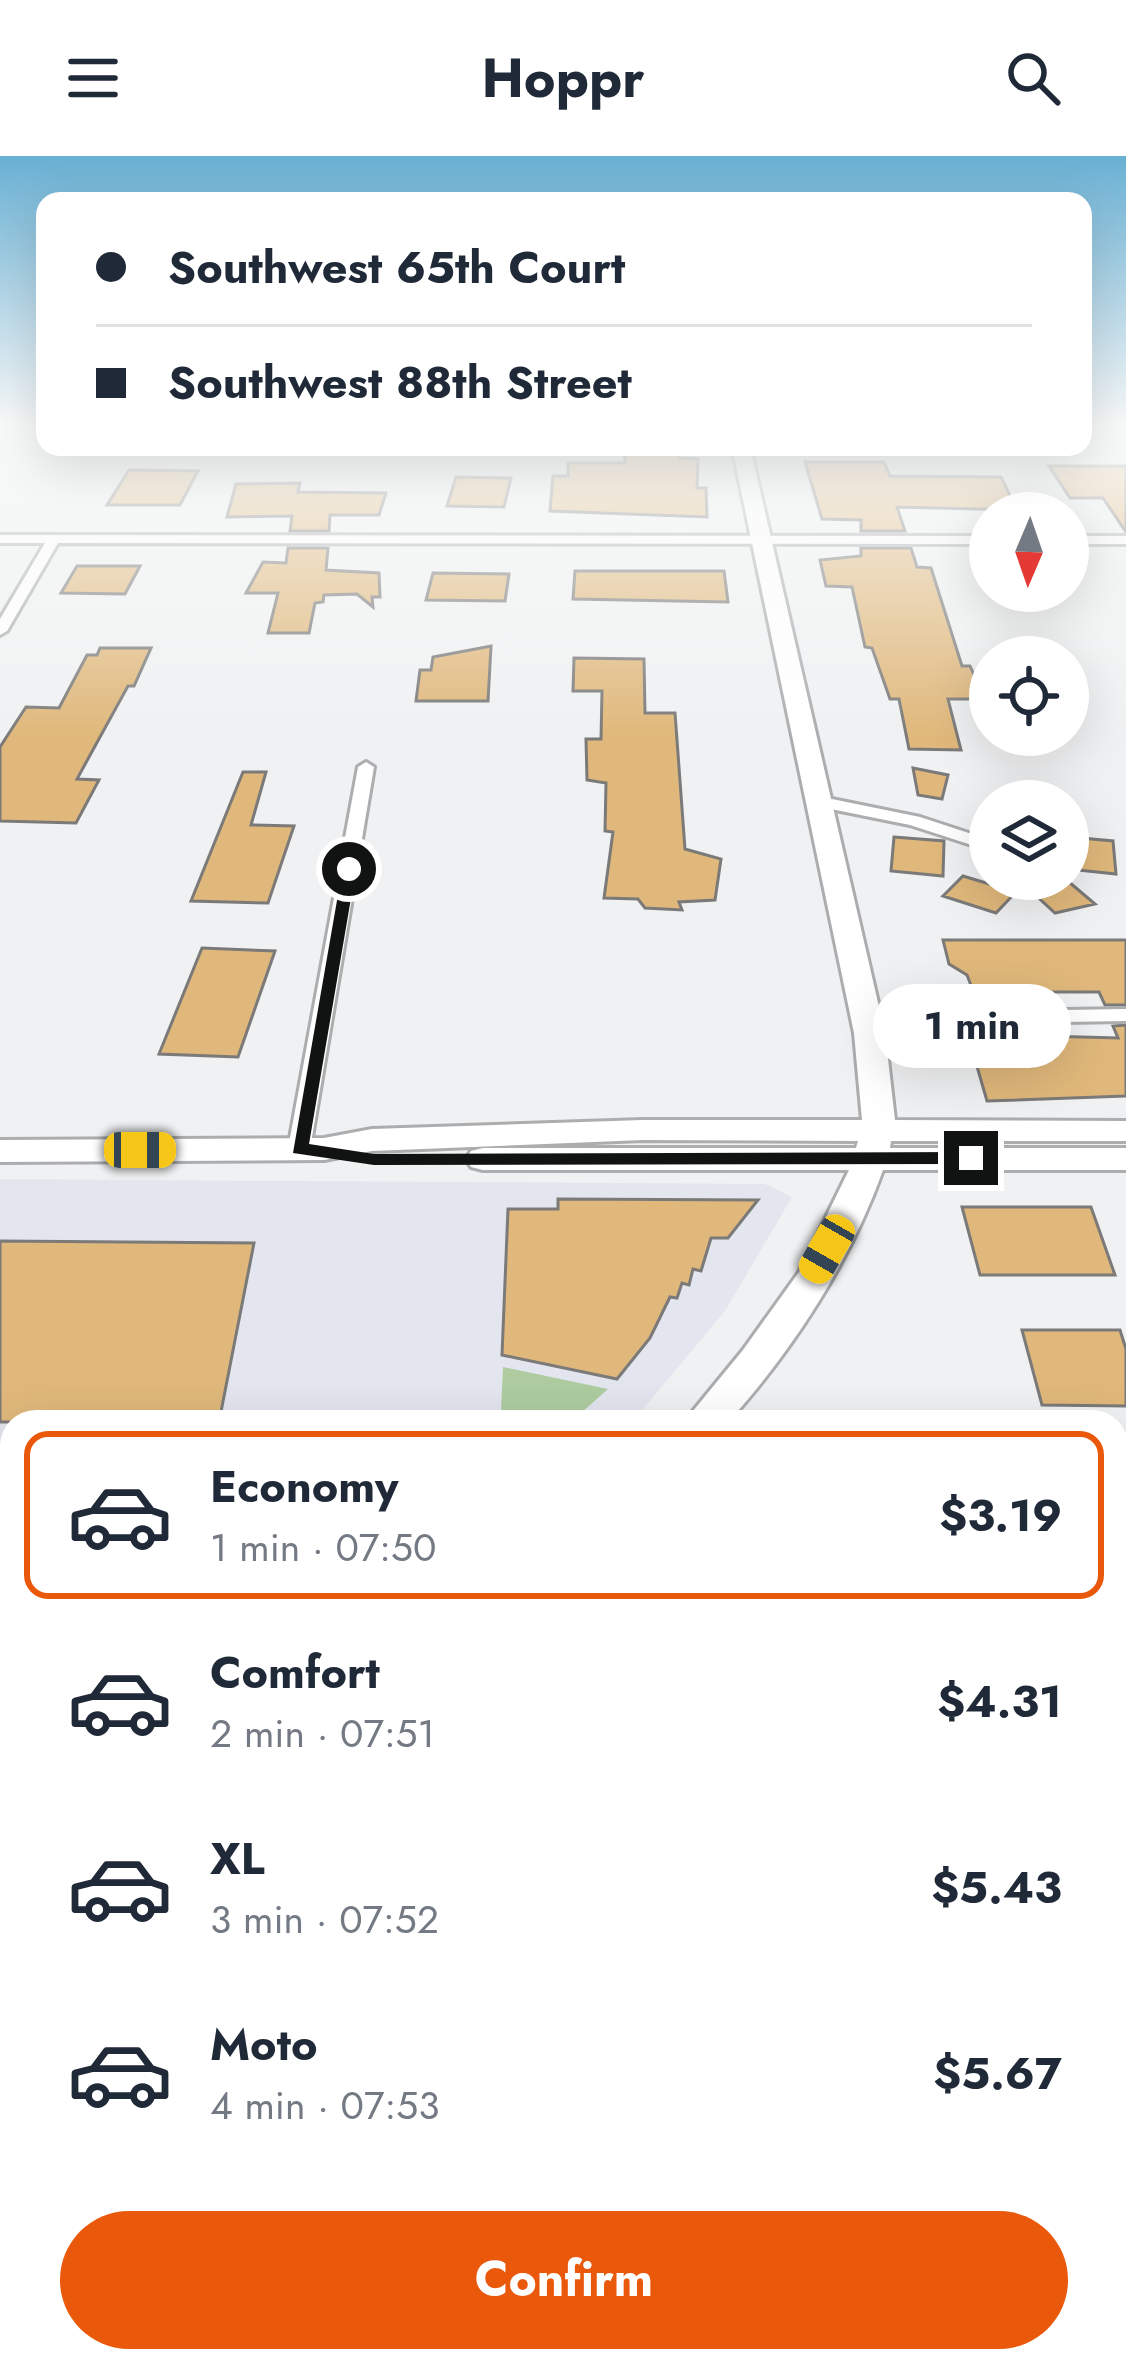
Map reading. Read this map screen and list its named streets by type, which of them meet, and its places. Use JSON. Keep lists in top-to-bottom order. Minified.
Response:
{"north":"bottom","page":{"header":"Hoppr","banner":["Southwest 65th Court","Southwest 88th Street"],"bubble":"1 min","list":[{"name":"Economy","note":"1 min · 07:50","value":"$3.19"},{"name":"Comfort","note":"2 min · 07:51","value":"$4.31"},{"name":"XL","note":"3 min · 07:52","value":"$5.43"},{"name":"Moto","note":"4 min · 07:53","value":"$5.67"}],"buttons":"Confirm"}}
